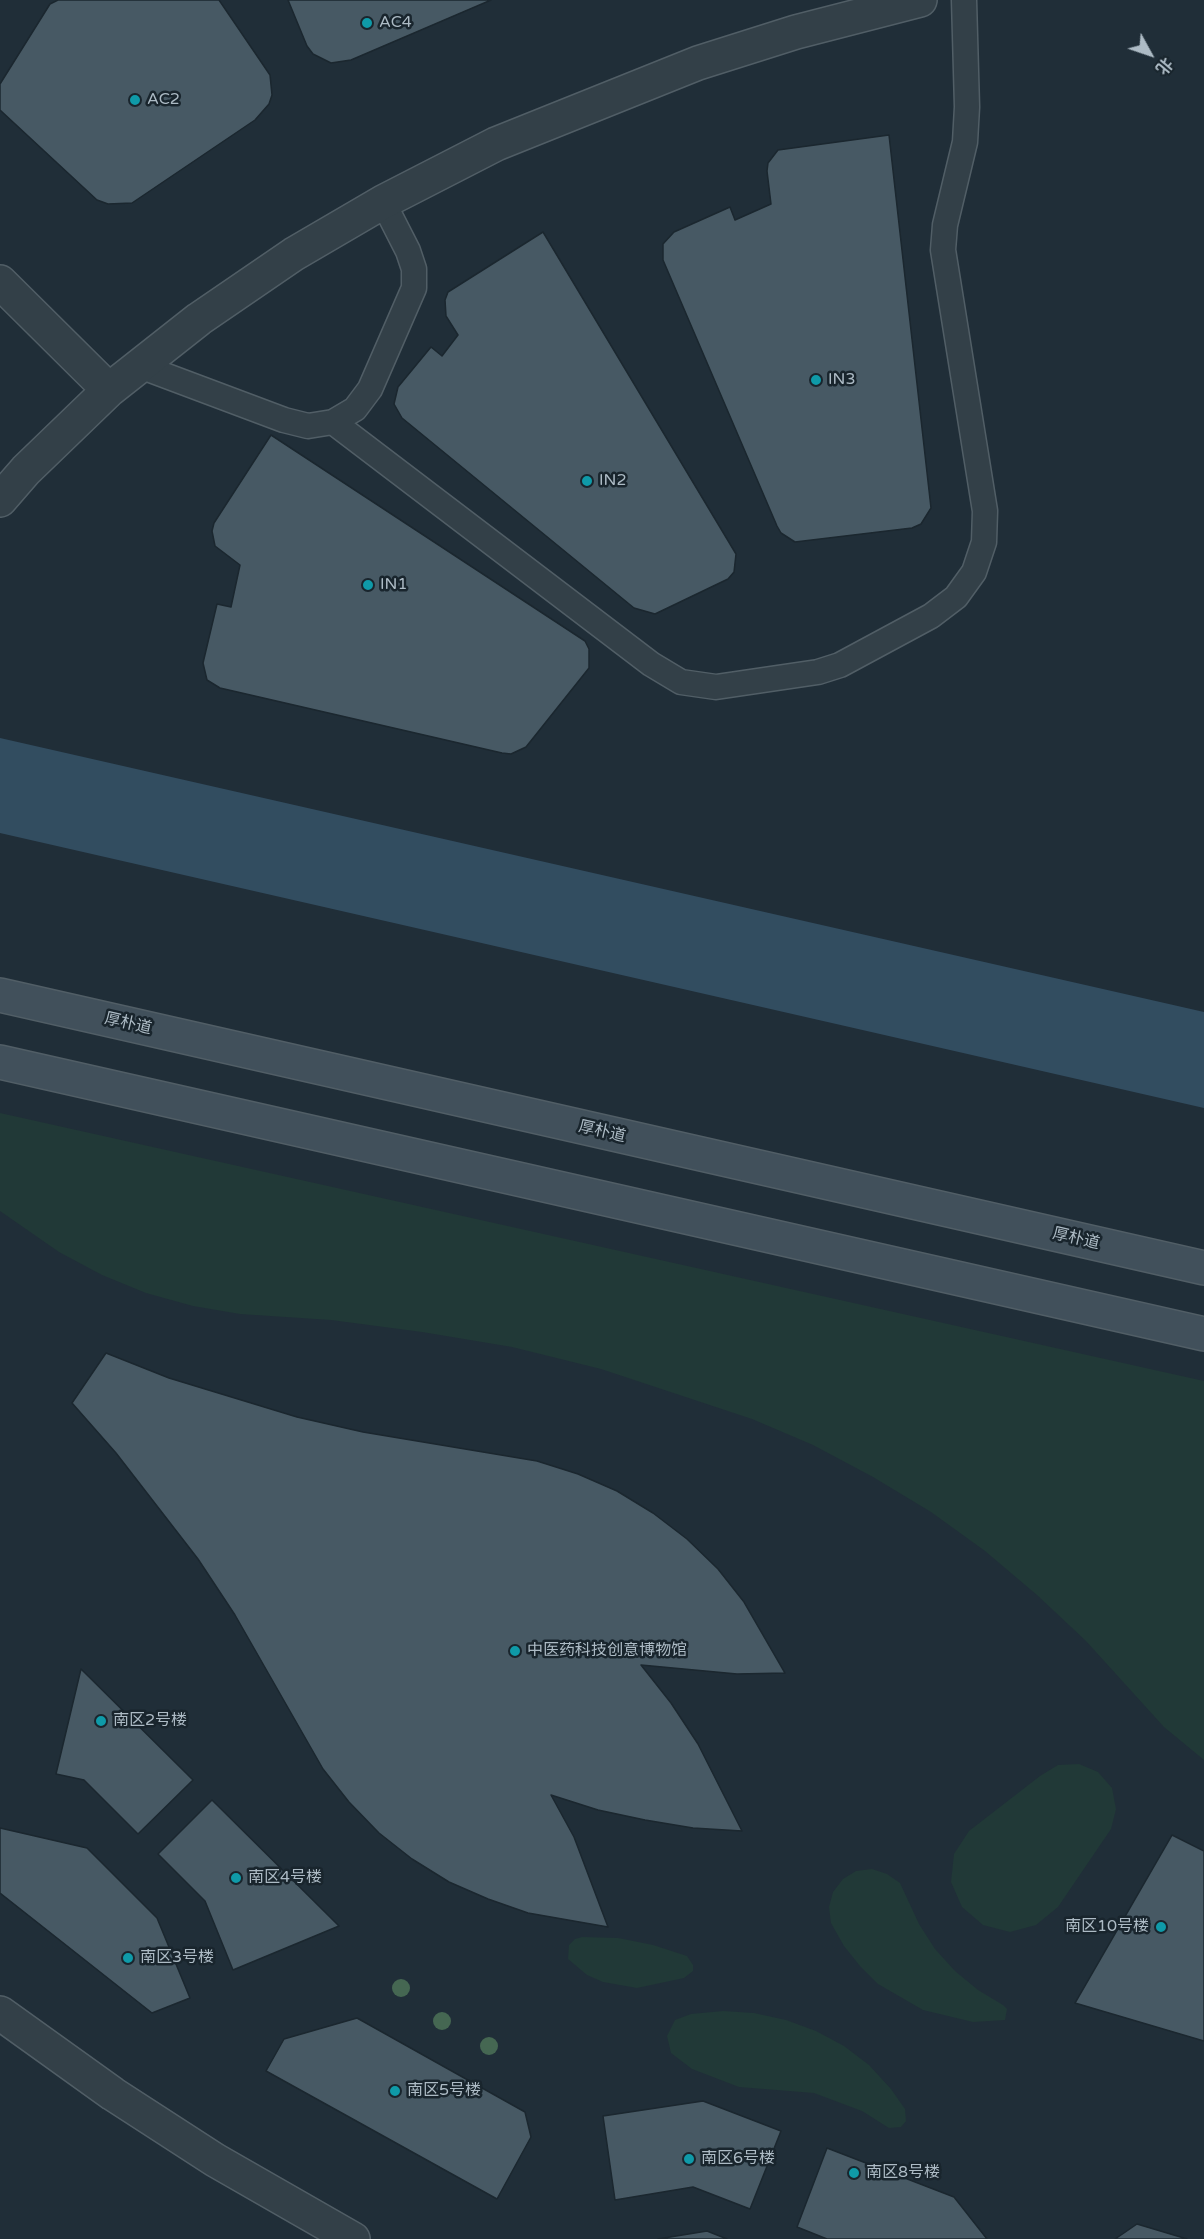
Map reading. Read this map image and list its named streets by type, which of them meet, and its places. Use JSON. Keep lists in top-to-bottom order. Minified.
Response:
{"streets":{"main road":["厚朴道"]},"places":["AC4","AC2","IN3","IN2","IN1","中医药科技创意博物馆","南区2号楼","南区4号楼","南区10号楼","南区3号楼","南区5号楼","南区6号楼","南区8号楼"],"north":"bottom right"}
